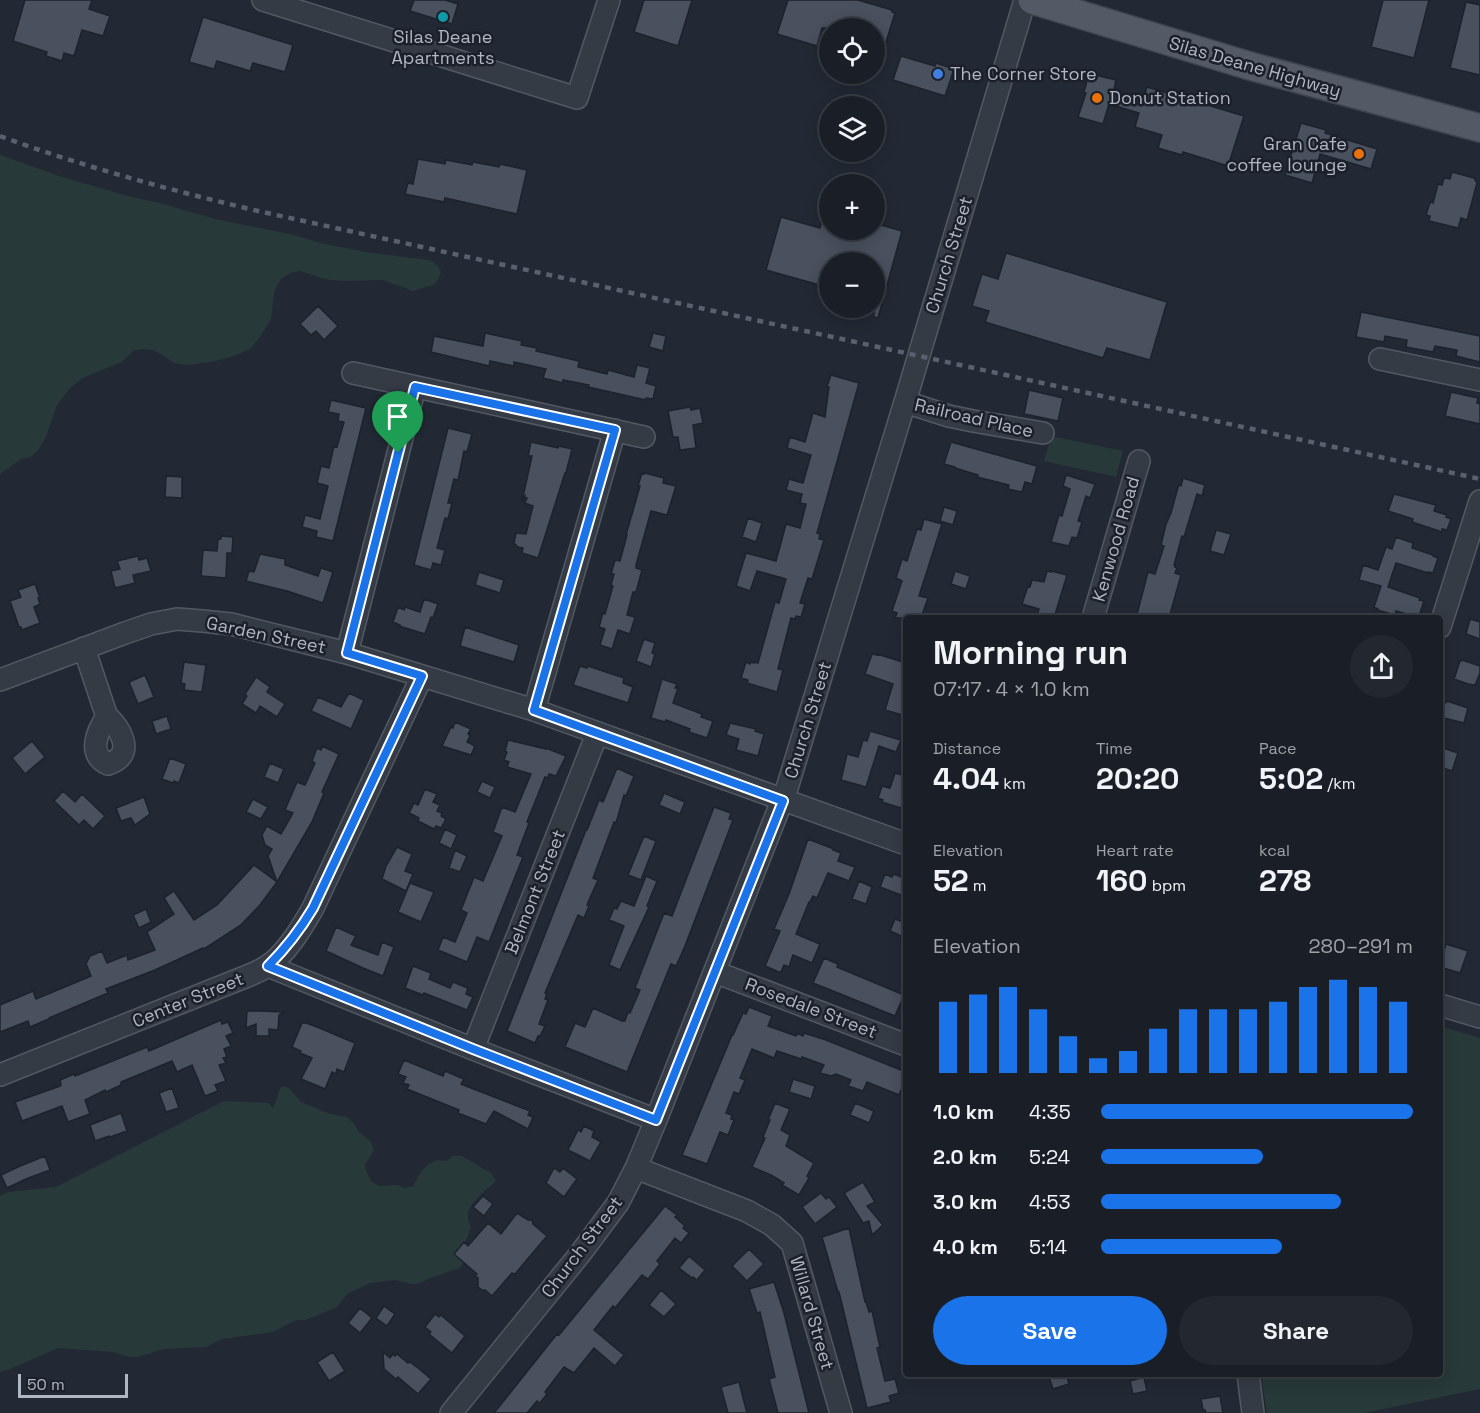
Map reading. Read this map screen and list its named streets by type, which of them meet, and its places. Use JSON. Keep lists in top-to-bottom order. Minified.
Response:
{"streets":{"main road":["Silas Deane Highway"],"street":["Church Street","Railroad Place","Kenwood Road","Garden Street","Belmont Street","Center Street","Rosedale Street","Willard Street"]},"crossings":[["Church Street","Railroad Place"],["Church Street","Garden Street"],["Church Street","Rosedale Street"],["Church Street","Willard Street"],["Garden Street","Belmont Street"],["Garden Street","Center Street"]],"places":["Silas Deane Apartments","The Corner Store","Donut Station","Gran Cafe coffee lounge"],"scale_bar":"50 m","page":{"map_buttons":["+","−"],"heading":["Morning run","07:17 · 4 × 1.0 km"],"stats":[["Distance","4.04 km"],["Time","20:20"],["Pace","5:02 /km"],["Elevation","52 m"],["Heart rate","160 bpm"],["kcal","278"]],"chart":["Elevation","280–291 m"],"list":[{"name":"1.0 km","note":"4:35"},{"name":"2.0 km","note":"5:24"},{"name":"3.0 km","note":"4:53"},{"name":"4.0 km","note":"5:14"}],"buttons":["Save","Share"],"scale":"50 m"}}
